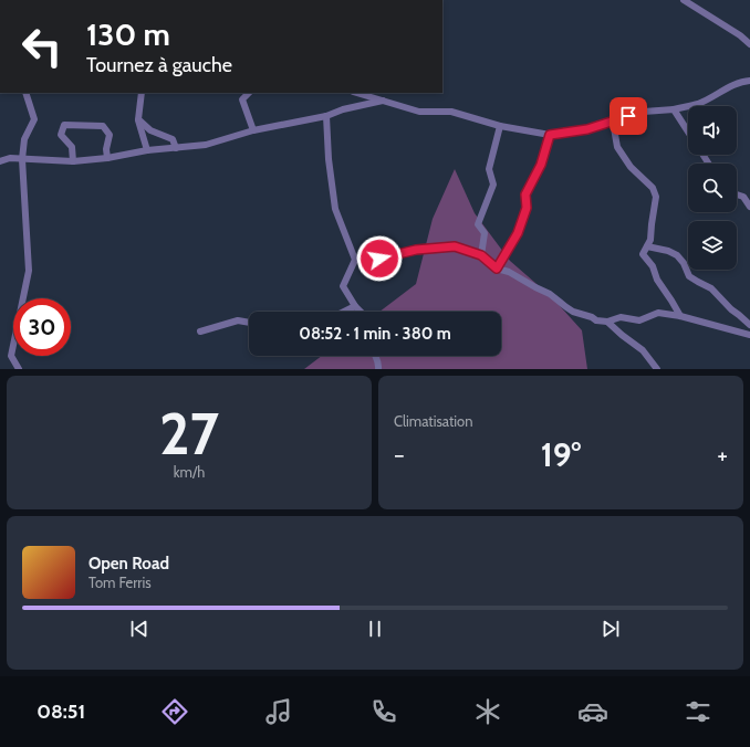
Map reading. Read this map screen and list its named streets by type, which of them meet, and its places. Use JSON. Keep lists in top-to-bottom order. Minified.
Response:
{"page":{"turn":["130 m","Tournez à gauche"],"limit":"30","trip":"08:52 · 1 min · 380 m","tile":[["27","km/h"],"Climatisation"],"heat":["−","19°","+"],"song":["Open Road","Tom Ferris"],"tabs":"08:51"}}
